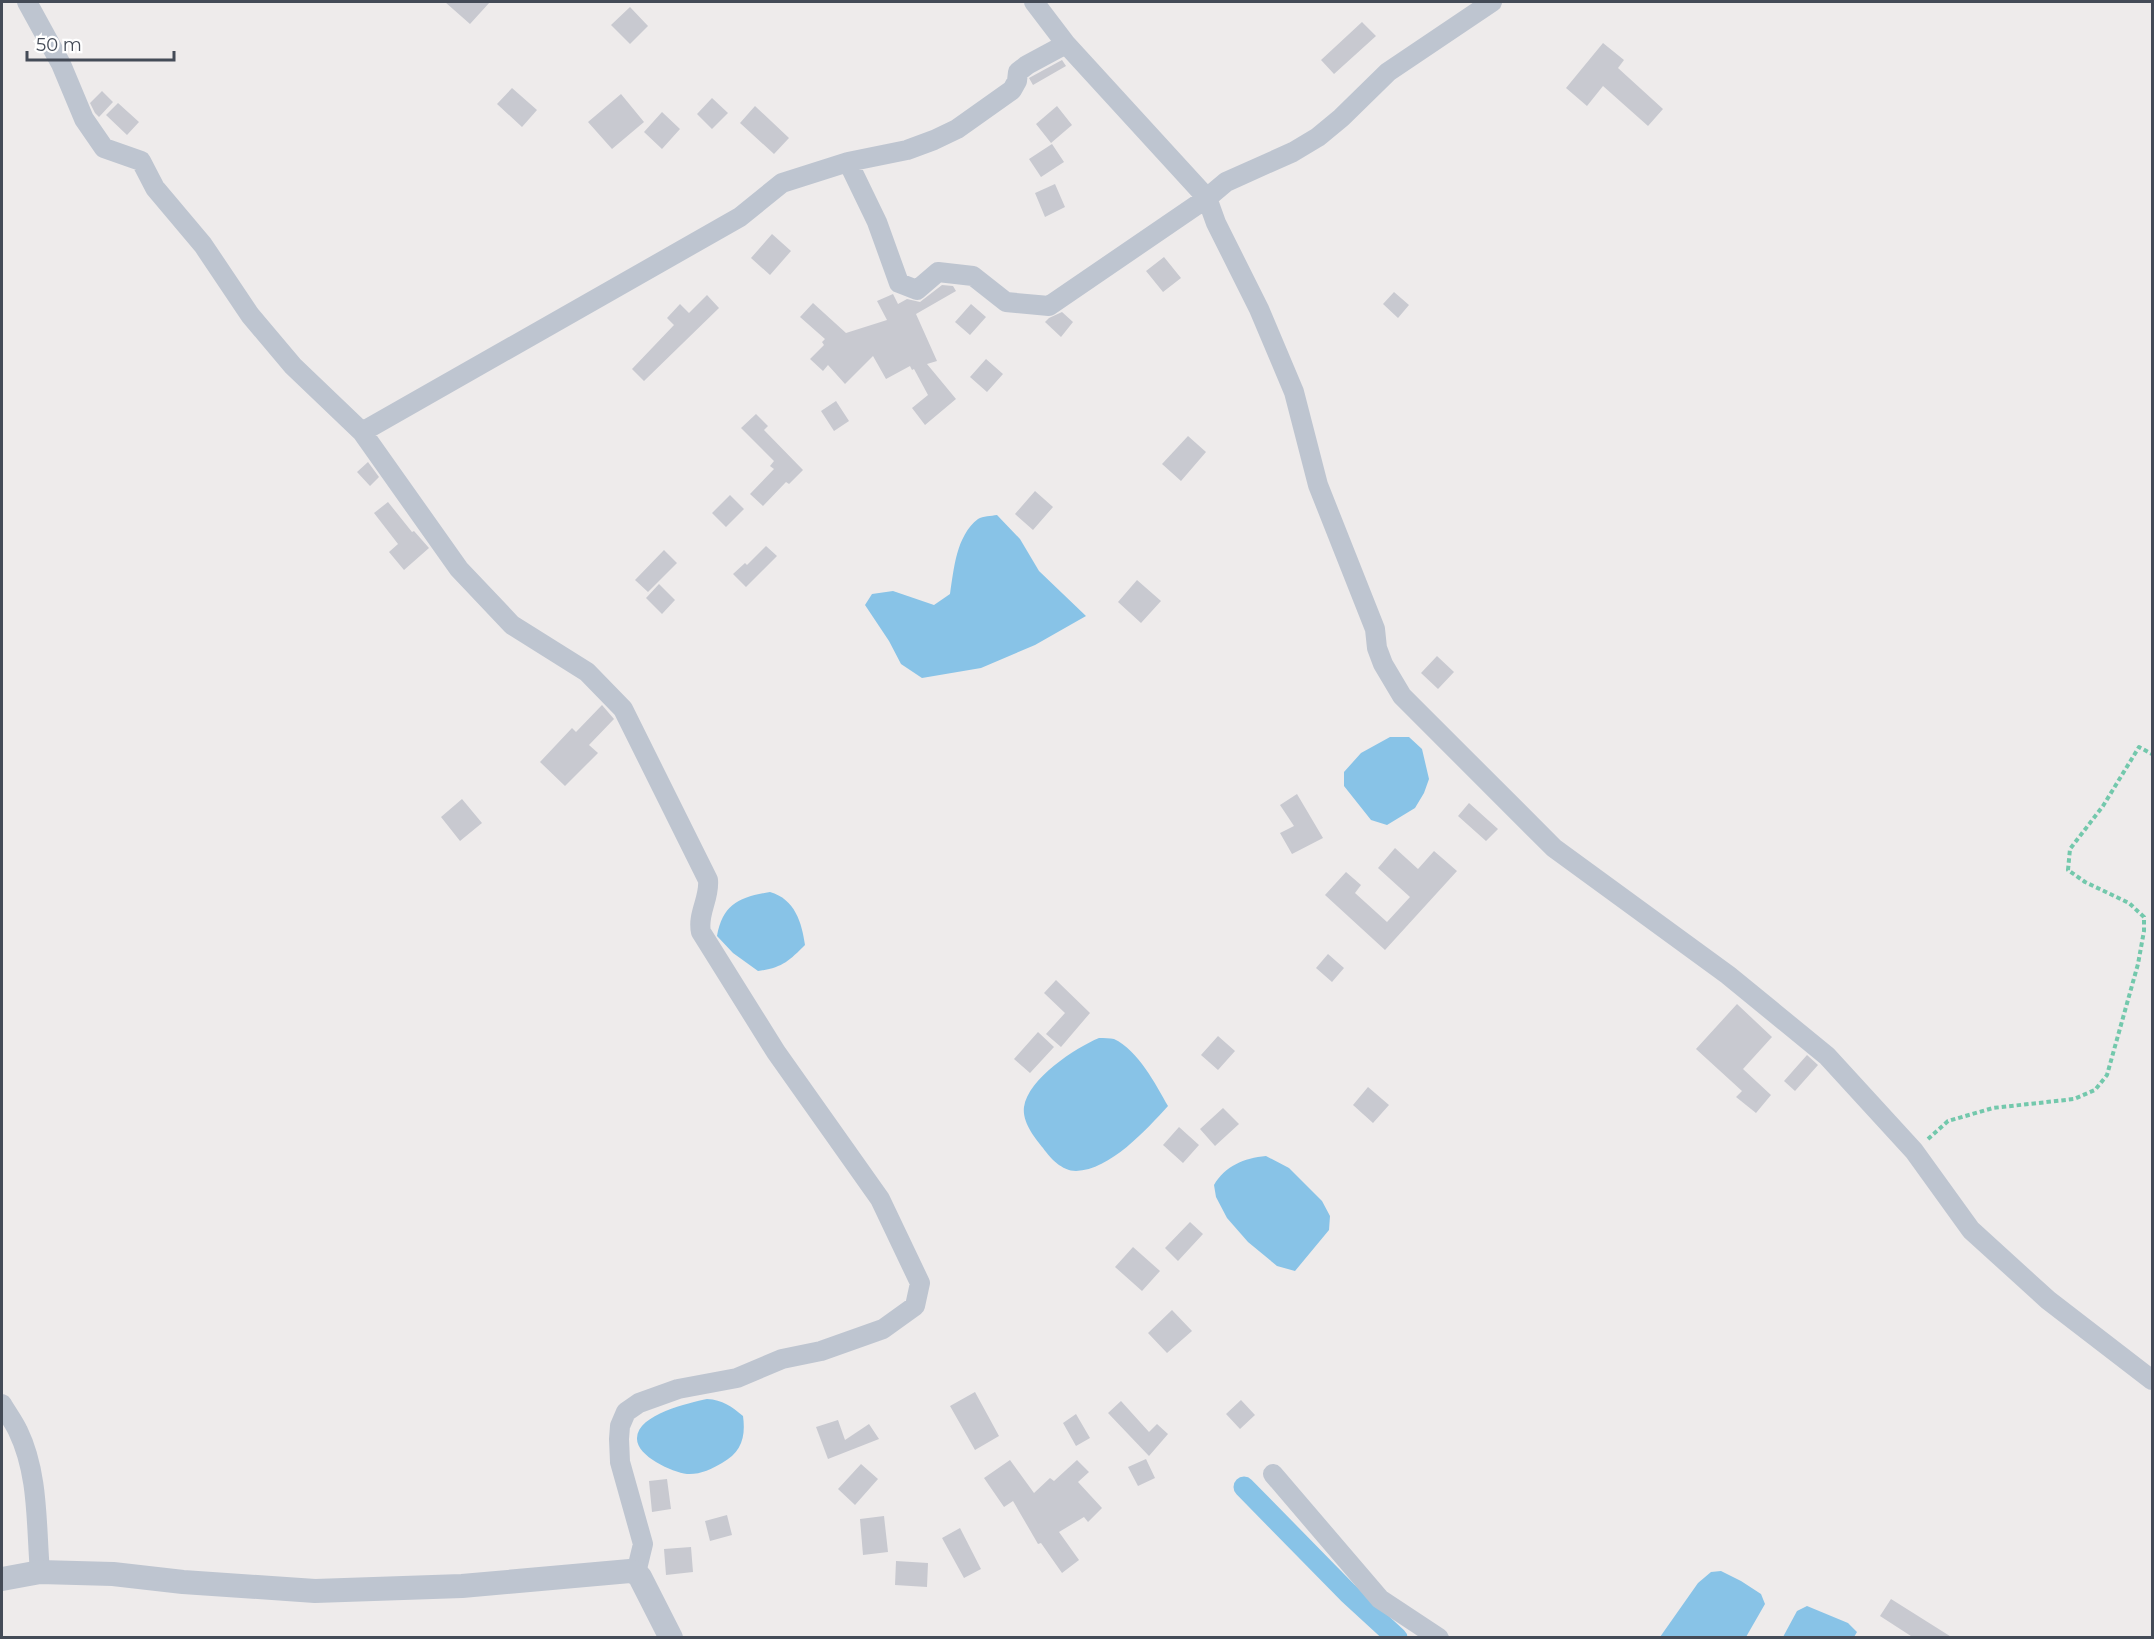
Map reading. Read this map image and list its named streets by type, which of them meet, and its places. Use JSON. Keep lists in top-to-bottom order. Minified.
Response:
{"scale_bar":"50 m"}
